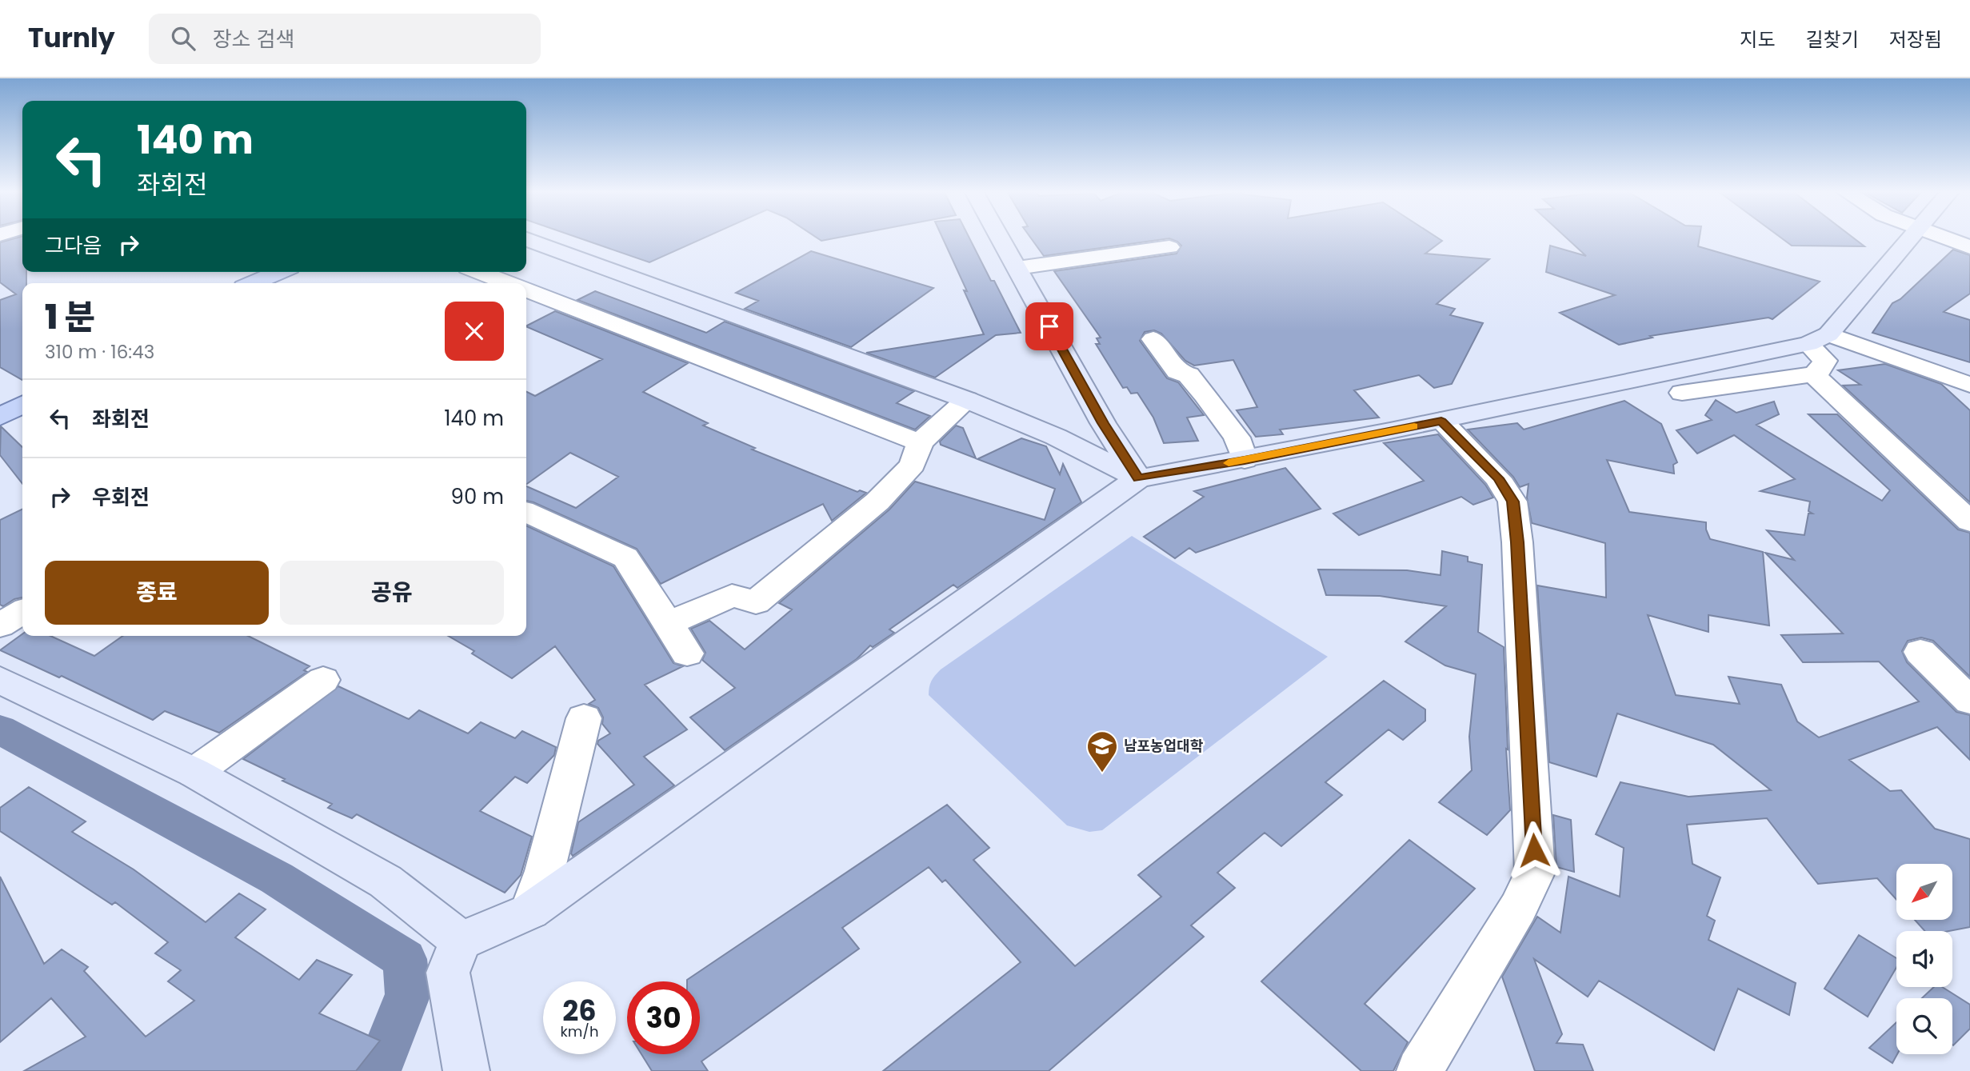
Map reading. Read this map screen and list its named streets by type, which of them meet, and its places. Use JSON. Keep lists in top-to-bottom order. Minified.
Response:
{"places":{"school or university":["남포농업대학"]},"north":"bottom left","page":{"header":"Turnly","search":"장소 검색","nav":["지도","길찾기","저장됨"],"turn":["140 m","좌회전"],"then":"그다음","heading":["1 분","310 m · 16:43"],"list":[{"name":"좌회전","value":"140 m"},{"name":"우회전","value":"90 m"}],"buttons":["종료","공유"],"speed":"26 km/h","limit":"30"}}
